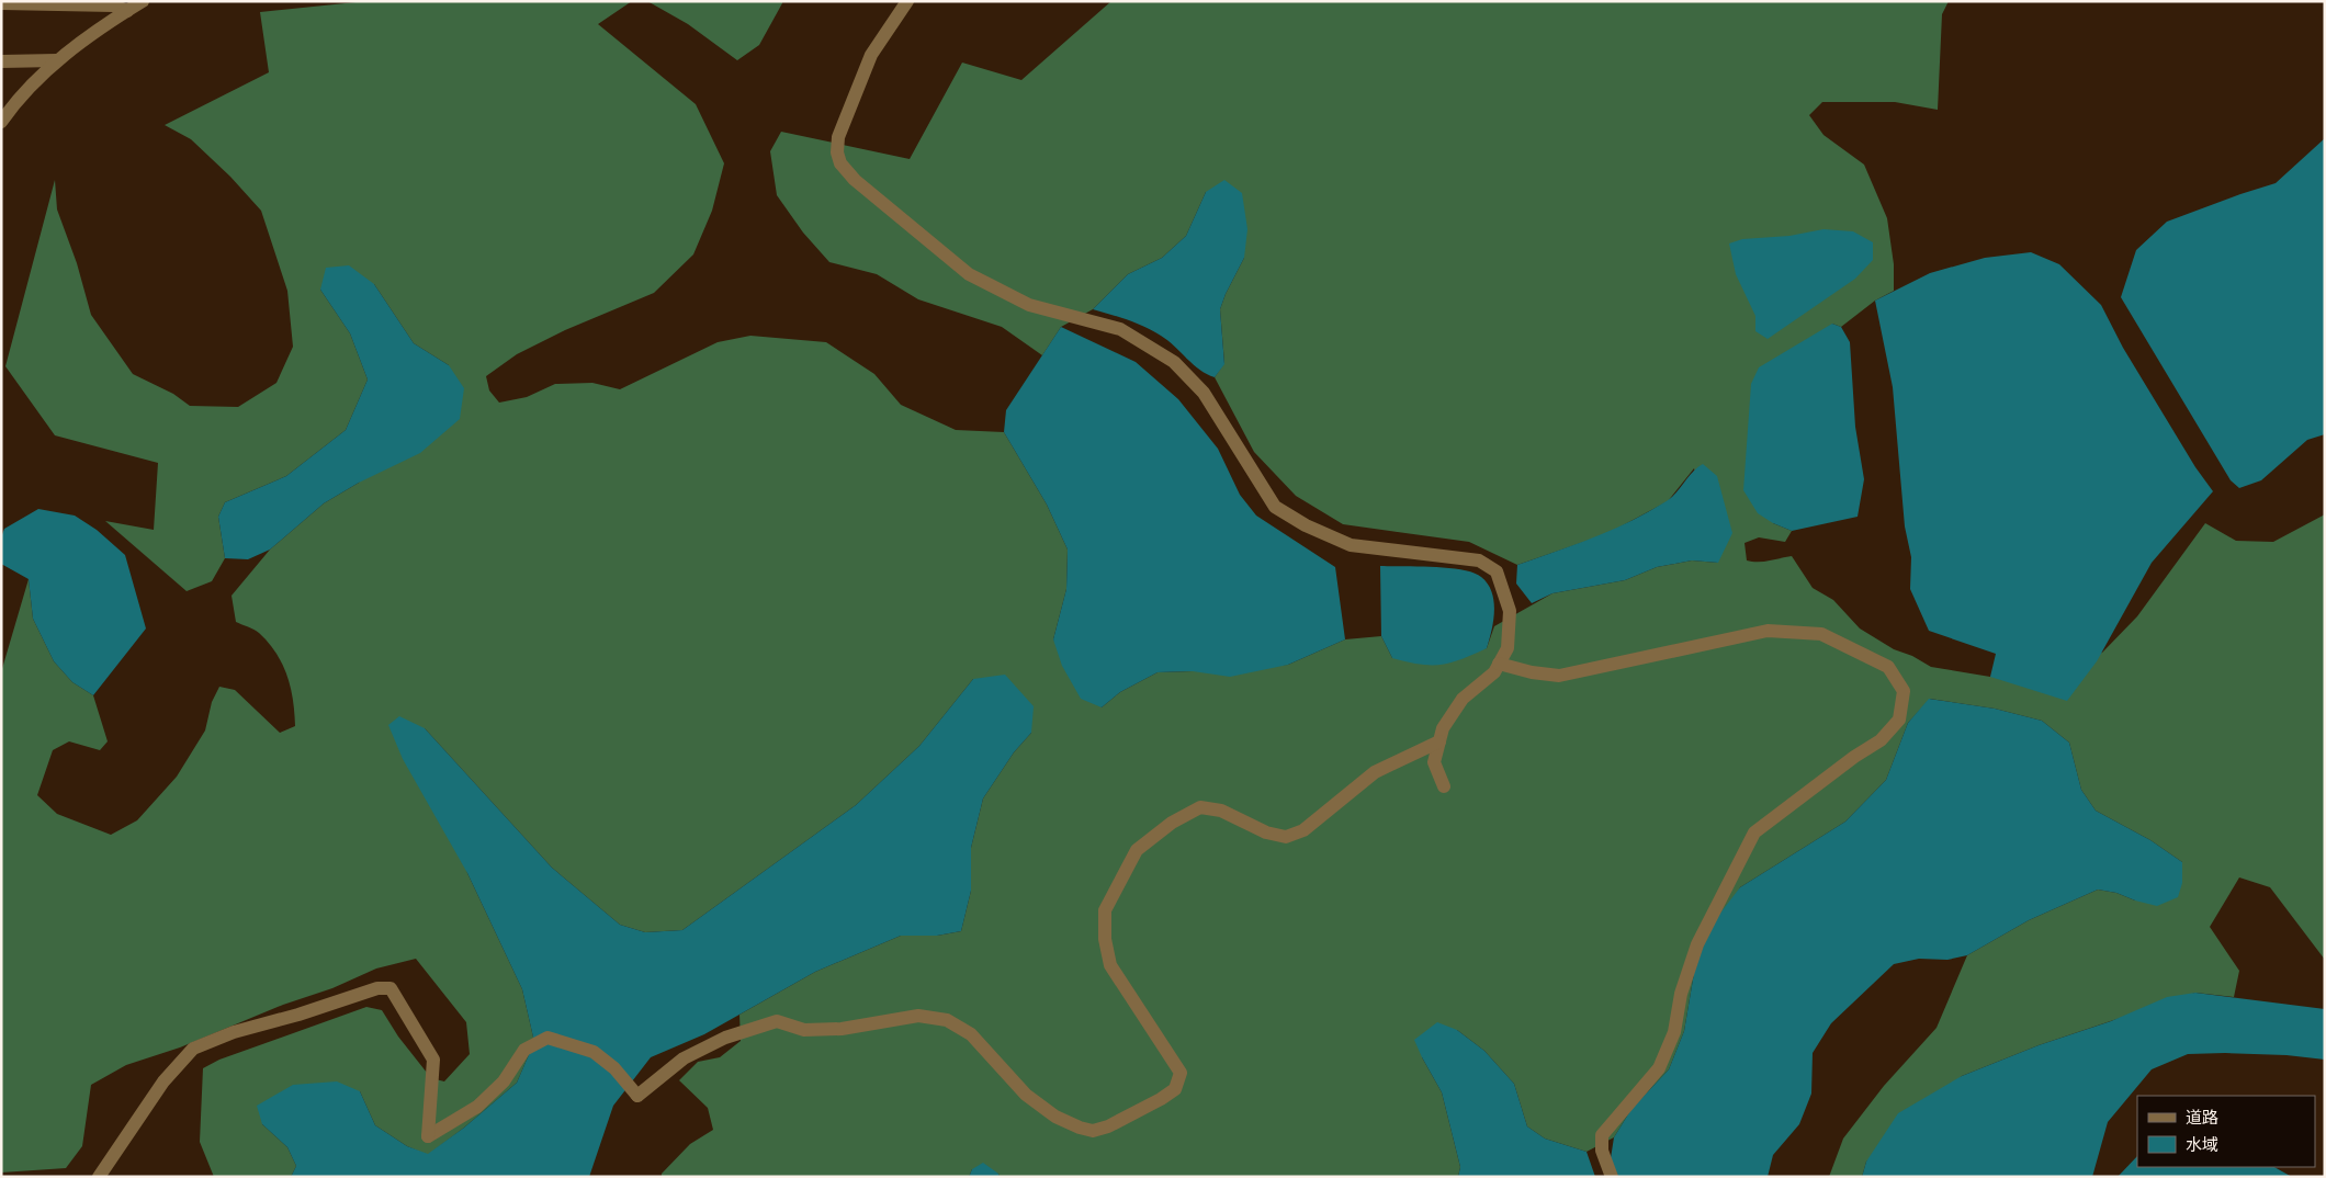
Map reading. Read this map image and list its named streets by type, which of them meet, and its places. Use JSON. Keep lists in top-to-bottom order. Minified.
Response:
{"legend":["道路","水域"]}
